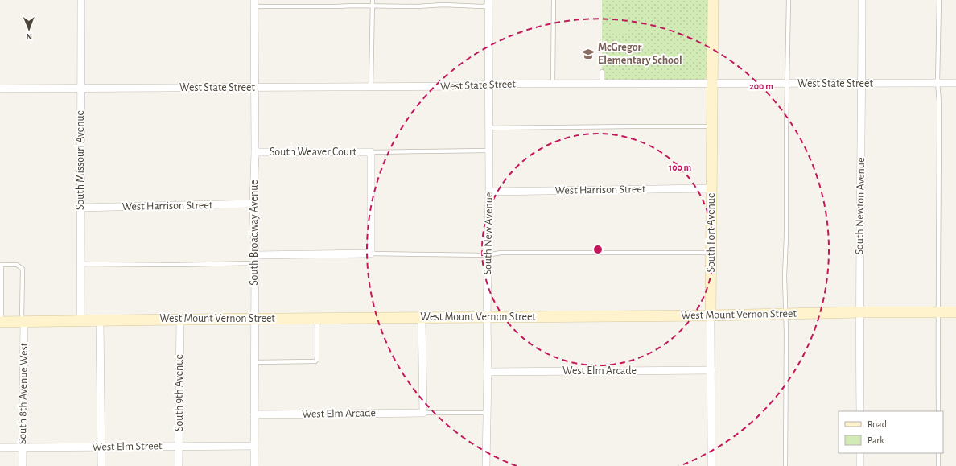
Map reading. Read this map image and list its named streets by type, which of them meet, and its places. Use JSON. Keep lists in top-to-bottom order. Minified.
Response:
{"streets":{"street":["West State Street","South Weaver Court","South Missouri Avenue","West Harrison Street","South Newton Avenue","South Broadway Avenue","South Fort Avenue","South New Avenue","West Mount Vernon Street","West Elm Arcade","South 9th Avenue","South 8th Avenue West","West Elm Street"]},"crossings":[["West State Street","South Missouri Avenue"],["West State Street","South Newton Avenue"],["West State Street","South Broadway Avenue"],["West State Street","South Fort Avenue"],["West State Street","South New Avenue"],["South Weaver Court","South Broadway Avenue"],["South Missouri Avenue","West Harrison Street"],["South Missouri Avenue","West Mount Vernon Street"],["West Harrison Street","South Broadway Avenue"],["West Harrison Street","South Fort Avenue"],["West Harrison Street","South New Avenue"],["South Newton Avenue","West Mount Vernon Street"],["South Broadway Avenue","West Mount Vernon Street"],["South Broadway Avenue","West Elm Arcade"],["South Broadway Avenue","West Elm Street"],["South Fort Avenue","West Mount Vernon Street"],["South Fort Avenue","West Elm Arcade"],["South New Avenue","West Mount Vernon Street"],["South New Avenue","West Elm Arcade"],["West Mount Vernon Street","South 9th Avenue"],["West Mount Vernon Street","South 8th Avenue West"],["South 9th Avenue","West Elm Street"],["South 8th Avenue West","West Elm Street"]],"places":{"school or university":["McGregor Elementary School"]},"legend":["Road","Park"],"north":"bottom","rings":["200 m","100 m"]}
